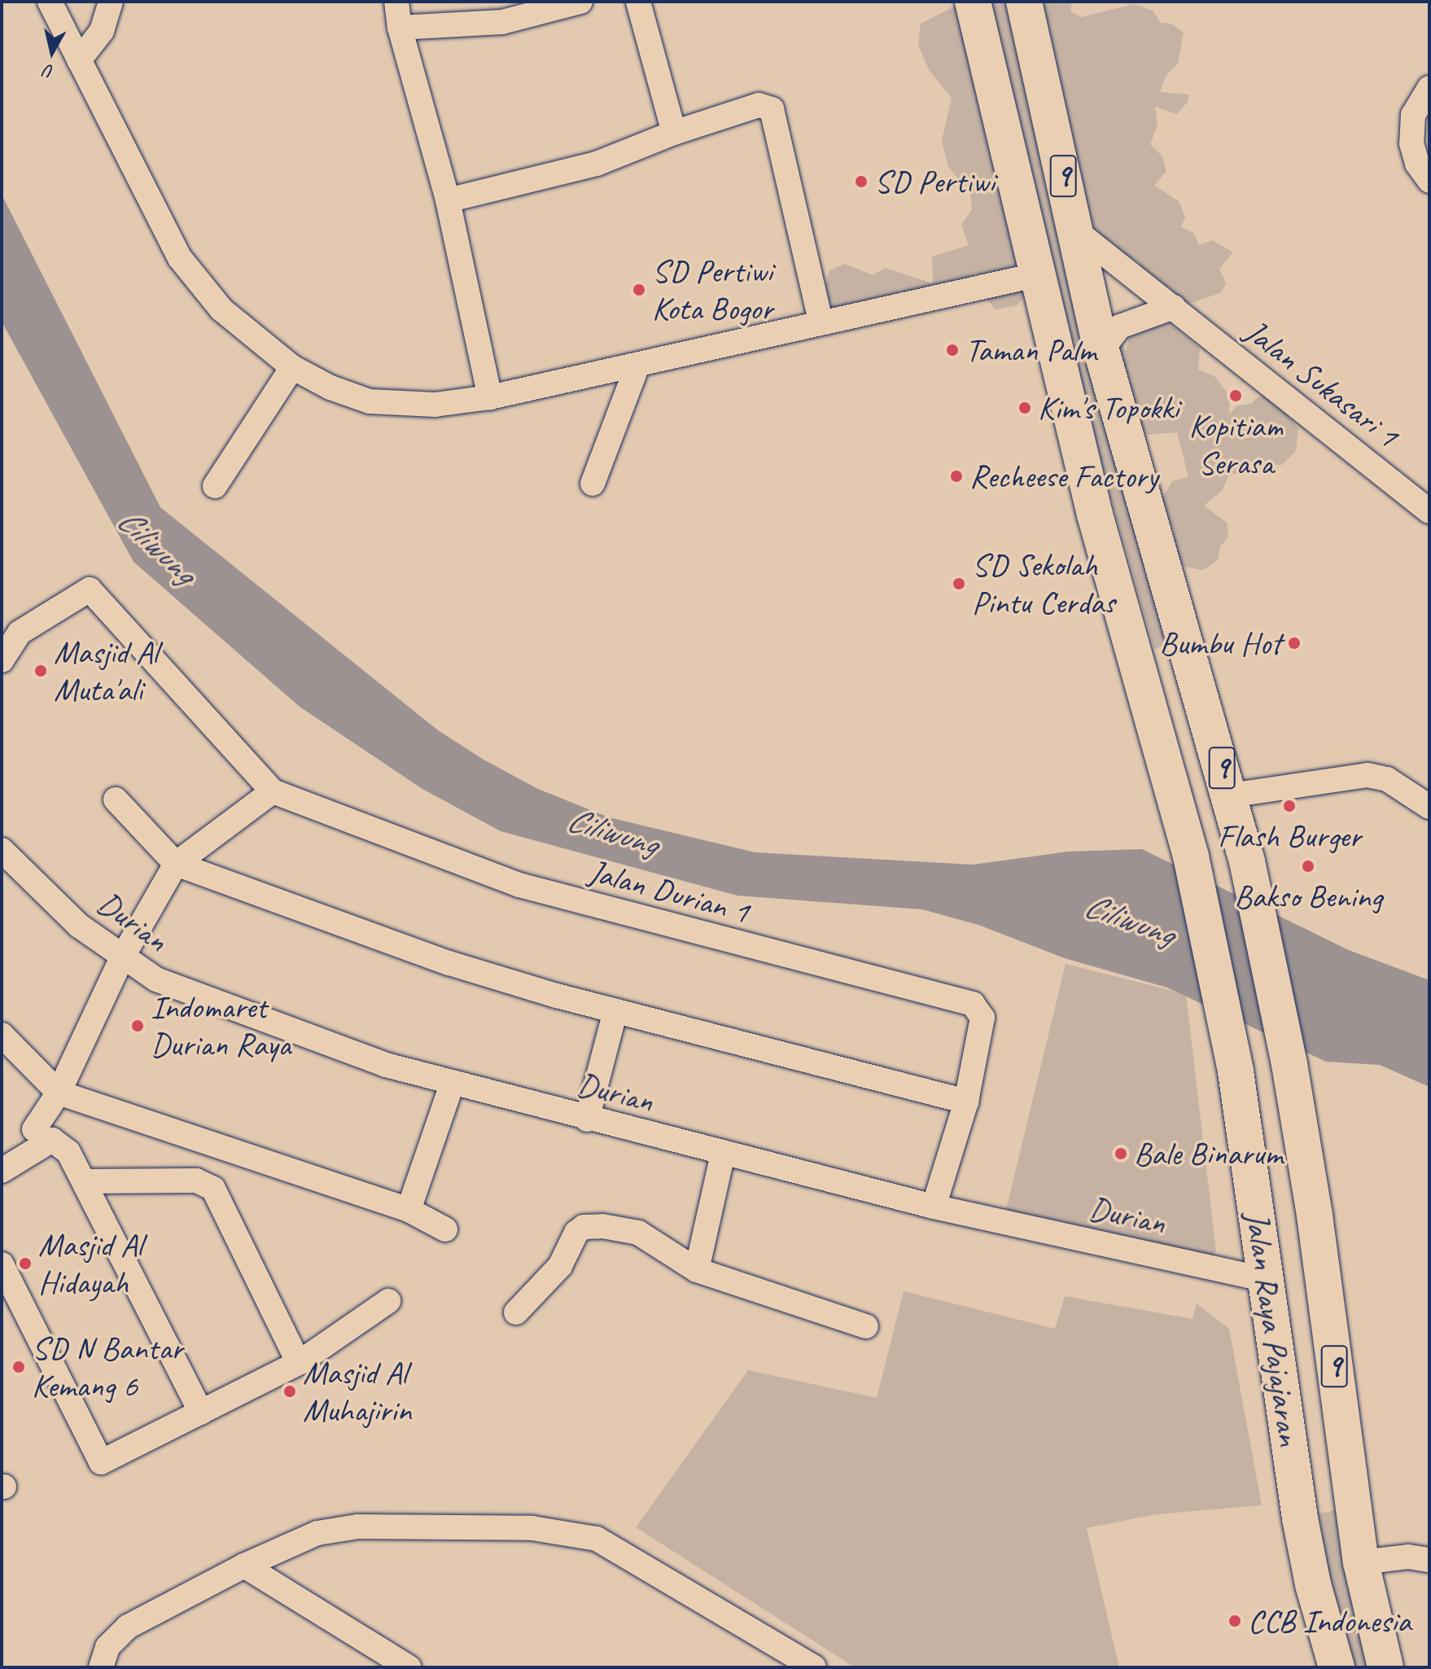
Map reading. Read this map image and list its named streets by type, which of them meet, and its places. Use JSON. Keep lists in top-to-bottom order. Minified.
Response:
{"streets":{"highway":["9","Jalan Raya Pajajaran"],"street":["Jalan Sukasari 1","Jalan Durian 1","Durian"]},"crossings":[["Jalan Sukasari 1","Jalan Raya Pajajaran"],["Durian","Jalan Raya Pajajaran"]],"water":["Ciliwung"],"places":["SD Pertiwi","SD Pertiwi Kota Bogor","Taman Palm","Kopitiam Serasa","Kim's Topokki","Recheese Factory","SD Sekolah Pintu Cerdas","Bumbu Hot","Masjid Al Muta'ali","Flash Burger","Bakso Bening","Indomaret Durian Raya","Bale Binarum","Masjid Al Hidayah","SD N Bantar Kemang 6","Masjid Al Muhajirin","CCB Indonesia"],"north":"bottom"}
